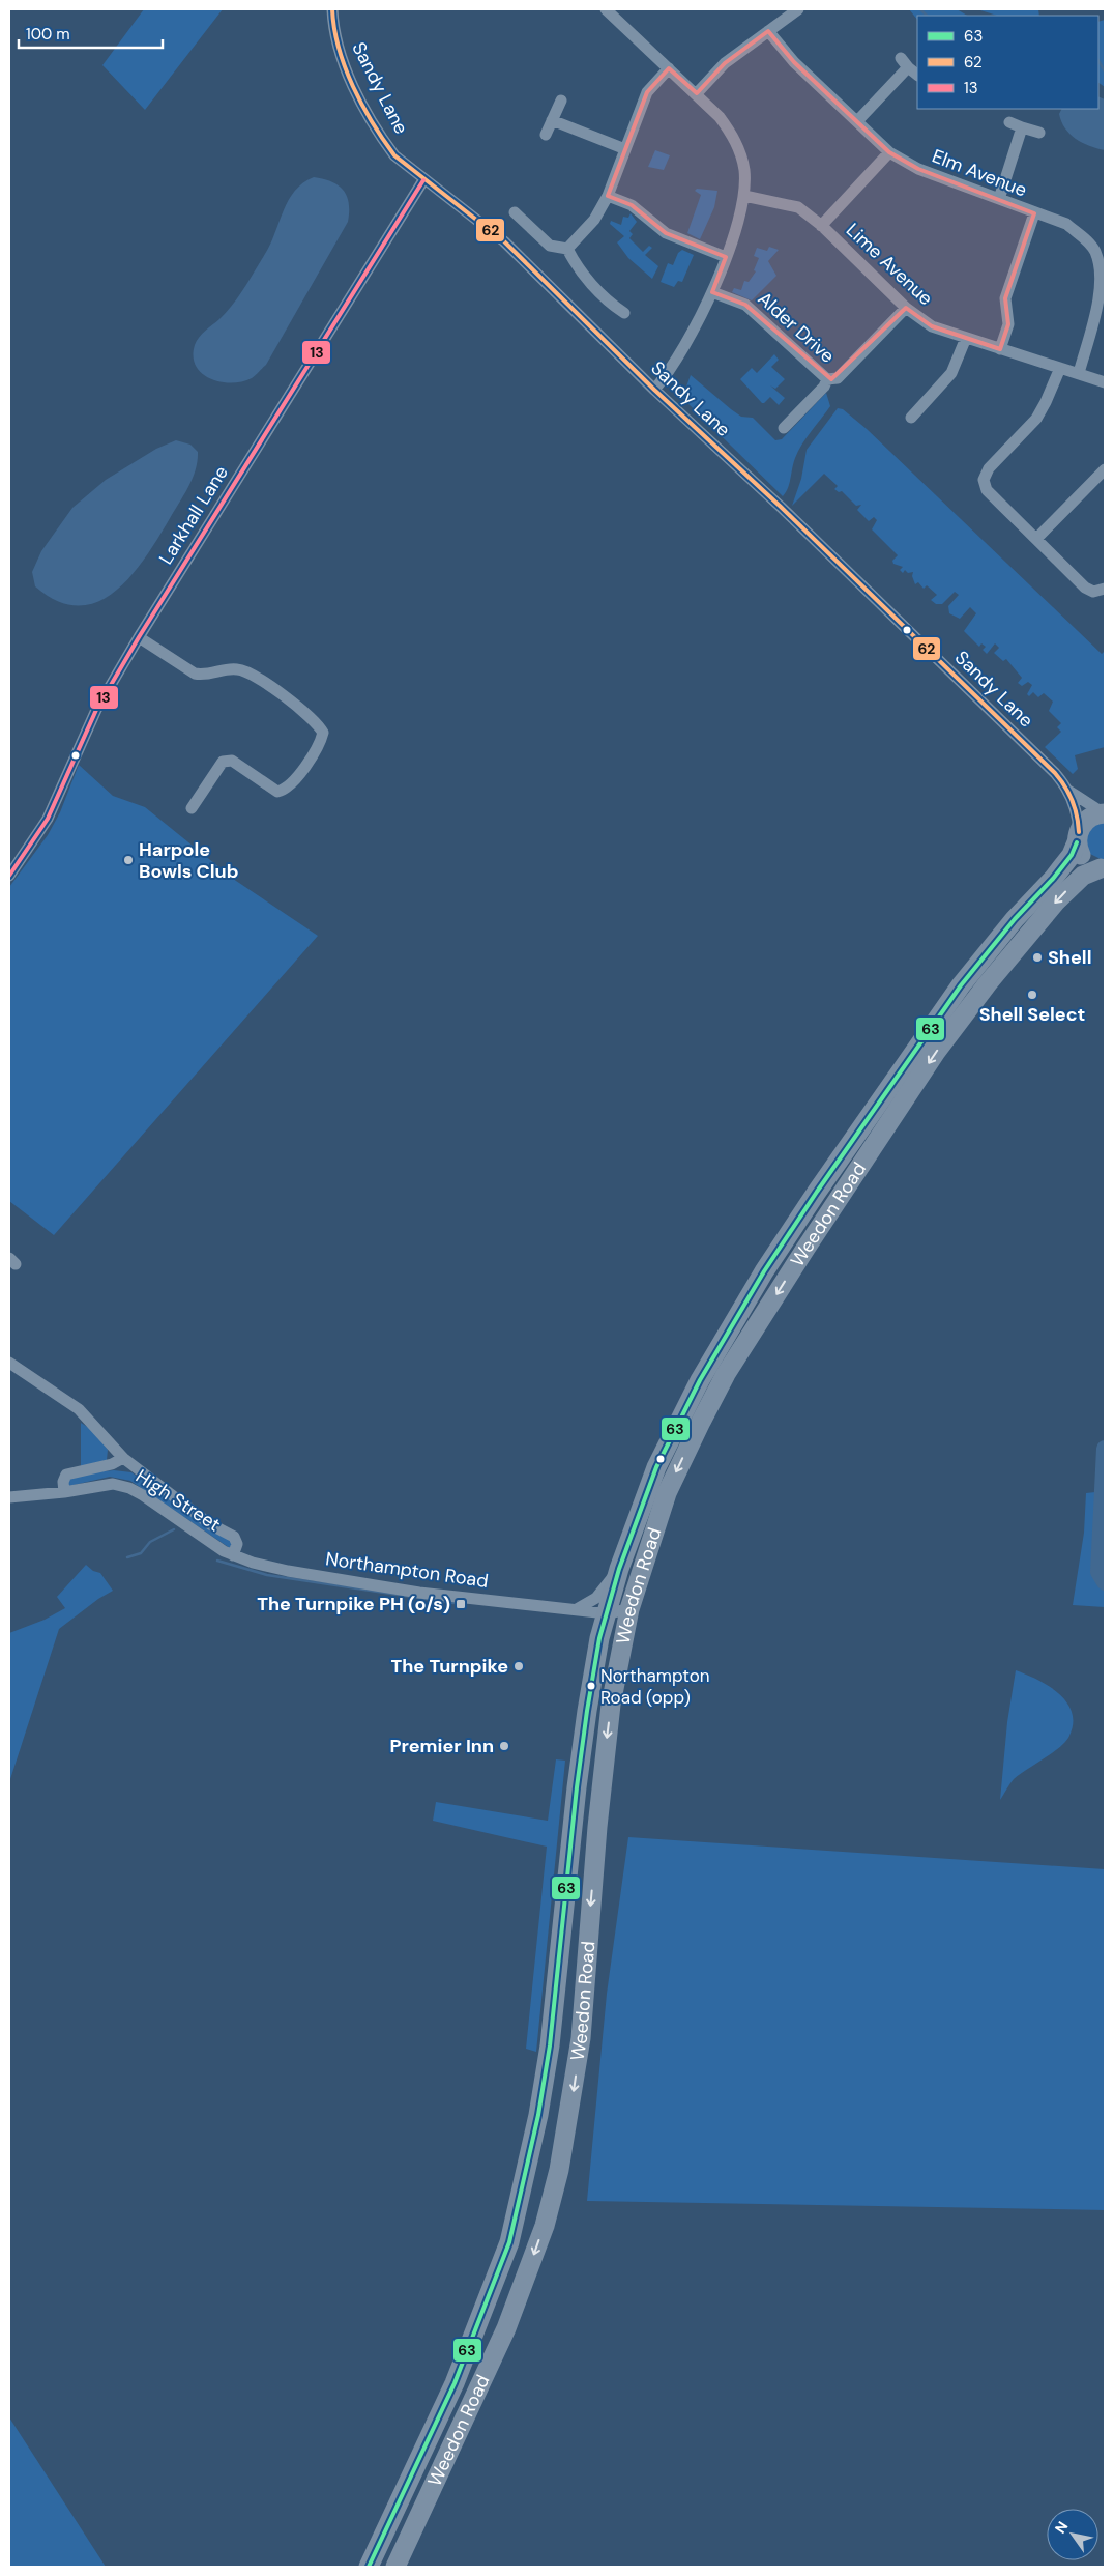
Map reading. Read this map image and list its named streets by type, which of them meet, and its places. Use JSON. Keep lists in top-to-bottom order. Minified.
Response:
{"streets":{"highway":["Weedon Road"],"street":["Sandy Lane","Elm Avenue","Lime Avenue","Alder Drive","Larkhall Lane","High Street","Northampton Road"]},"crossings":[["Sandy Lane","Larkhall Lane"],["Elm Avenue","Lime Avenue"],["Lime Avenue","Alder Drive"],["Weedon Road","Northampton Road"],["High Street","Northampton Road"]],"places":{"other":["Harpole Bowls Club","Shell","Shell Select","The Turnpike","Northampton Road (opp)","Premier Inn"],"transit":["The Turnpike PH (o/s)"]},"lines":["transit line 62","transit line 13","transit line 63"],"legend":["63","62","13"],"scale_bar":"100 m","north":"top left"}
